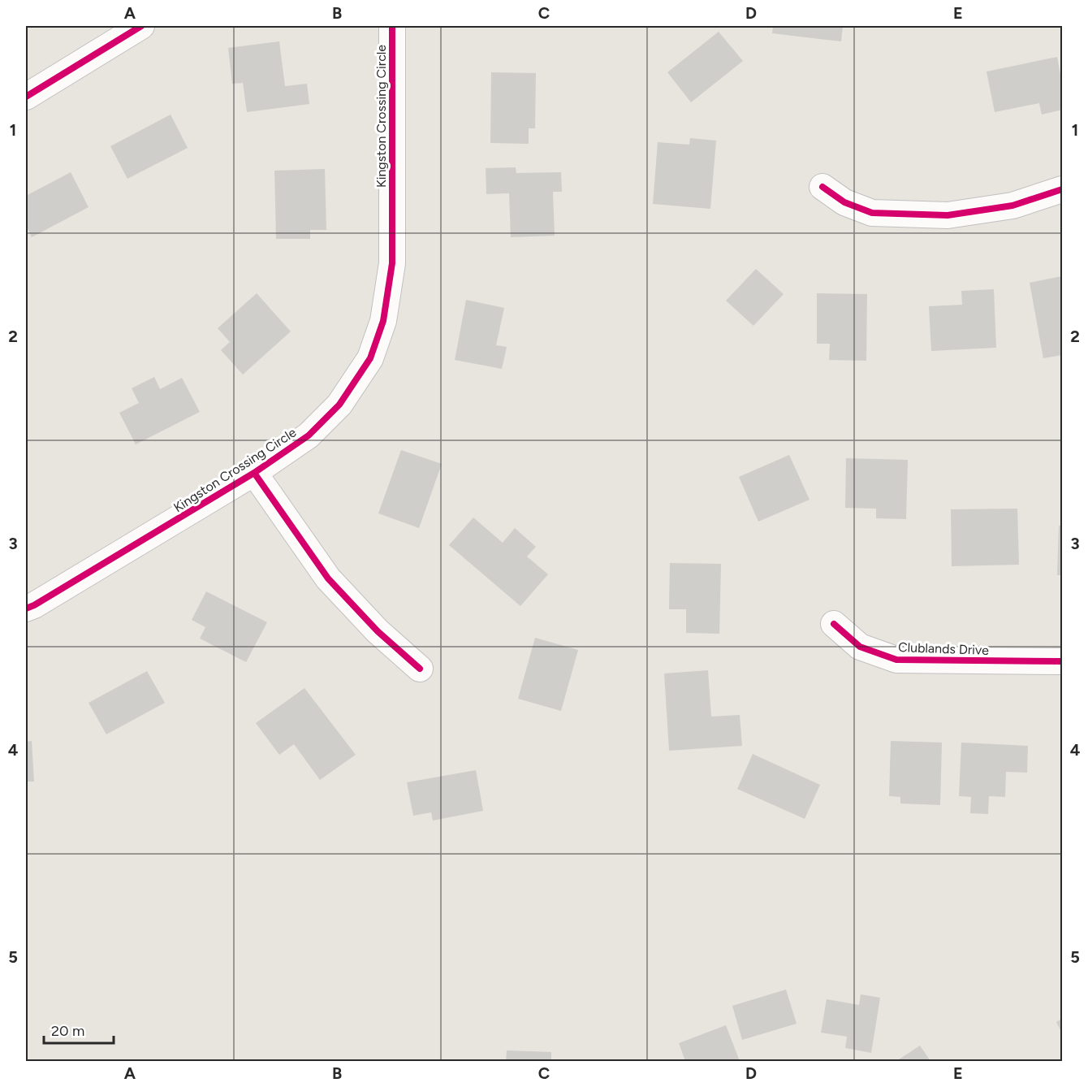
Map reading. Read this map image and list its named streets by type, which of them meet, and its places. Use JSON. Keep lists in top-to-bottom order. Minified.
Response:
{"streets":{"street":["Kingston Crossing Circle","Clublands Drive"]},"scale_bar":"20 m","grid":{"columns":["A","B","C","D","E"],"rows":["1","2","3","4","5"]}}
